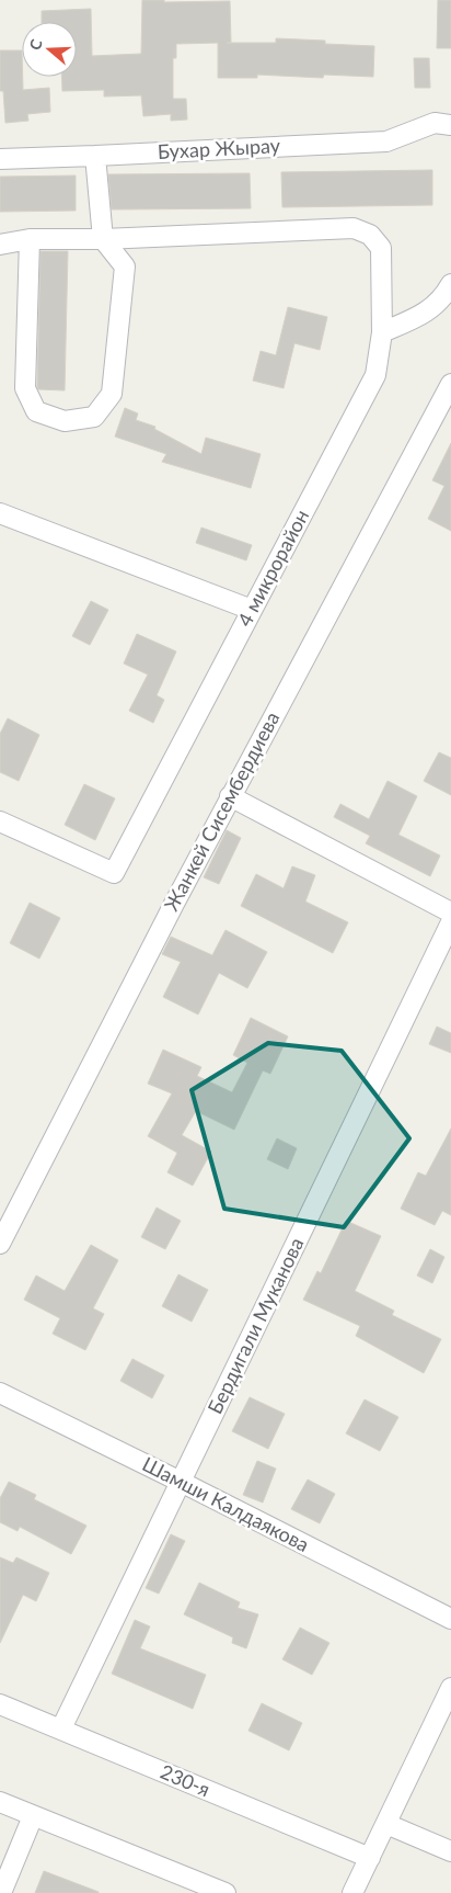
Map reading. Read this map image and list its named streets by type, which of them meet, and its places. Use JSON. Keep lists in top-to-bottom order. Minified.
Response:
{"streets":{"street":["Бухар Жырау","4 микрорайон","Жанкей Сисембердиева","Бердигали Муканова","Шамши Калдаякова","230-я"]},"crossings":[["Бердигали Муканова","Шамши Калдаякова"],["Бердигали Муканова","230-я"]],"north":"left"}
